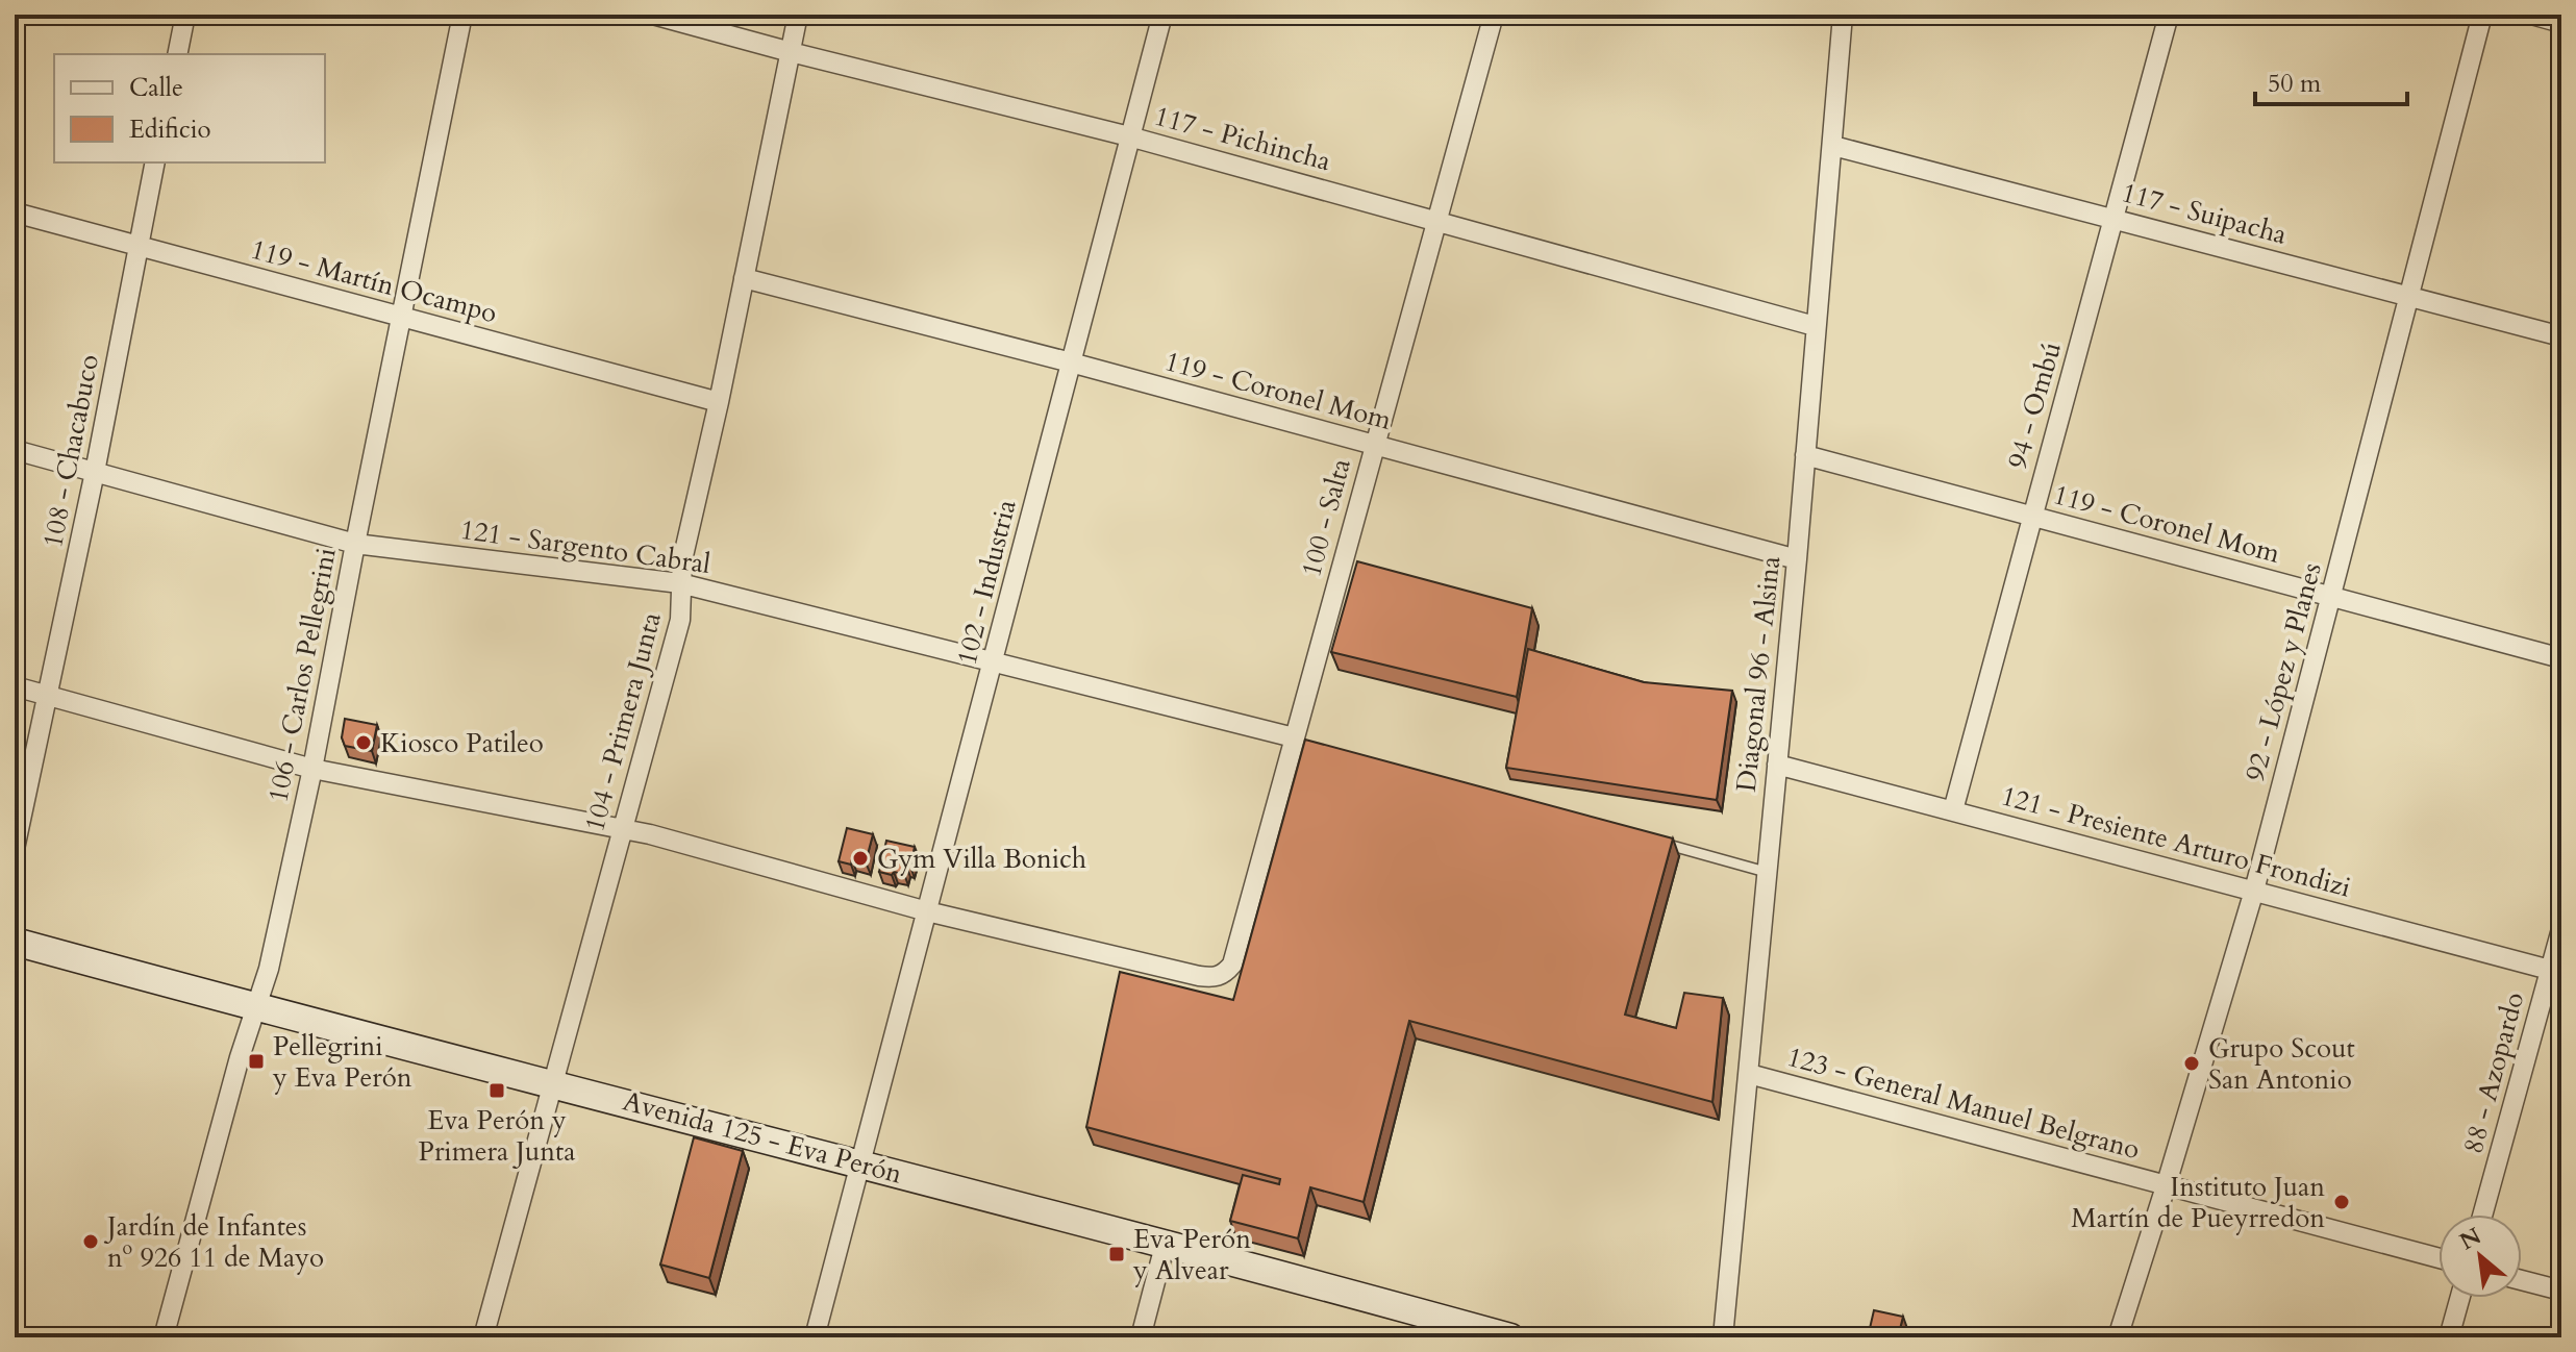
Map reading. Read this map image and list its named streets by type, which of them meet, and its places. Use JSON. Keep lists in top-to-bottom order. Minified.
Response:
{"streets":{"main road":["Avenida 125 - Eva Perón"],"street":["117 - Pichincha","117 - Suipacha","119 - Martín Ocampo","119 - Coronel Mom","94 - Ombú","108 - Chacabuco","100 - Salta","121 - Sargento Cabral","102 - Industria","92 - López y Planes","Diagonal 96 - Alsina","106 - Carlos Pellegrini","104 - Primera Junta","121 - Presiente Arturo Frondizi","88 - Azopardo","123 - General Manuel Belgrano"]},"crossings":[["117 - Pichincha","100 - Salta"],["117 - Pichincha","102 - Industria"],["117 - Pichincha","Diagonal 96 - Alsina"],["117 - Pichincha","104 - Primera Junta"],["117 - Suipacha","94 - Ombú"],["117 - Suipacha","92 - López y Planes"],["117 - Suipacha","Diagonal 96 - Alsina"],["119 - Martín Ocampo","108 - Chacabuco"],["119 - Martín Ocampo","106 - Carlos Pellegrini"],["119 - Martín Ocampo","104 - Primera Junta"],["119 - Coronel Mom","94 - Ombú"],["119 - Coronel Mom","100 - Salta"],["119 - Coronel Mom","102 - Industria"],["119 - Coronel Mom","92 - López y Planes"],["119 - Coronel Mom","Diagonal 96 - Alsina"],["119 - Coronel Mom","104 - Primera Junta"],["94 - Ombú","121 - Presiente Arturo Frondizi"],["108 - Chacabuco","121 - Sargento Cabral"],["100 - Salta","121 - Sargento Cabral"],["100 - Salta","102 - Industria"],["121 - Sargento Cabral","102 - Industria"],["121 - Sargento Cabral","106 - Carlos Pellegrini"],["121 - Sargento Cabral","104 - Primera Junta"],["102 - Industria","Avenida 125 - Eva Perón"],["92 - López y Planes","121 - Presiente Arturo Frondizi"],["92 - López y Planes","123 - General Manuel Belgrano"],["Diagonal 96 - Alsina","121 - Presiente Arturo Frondizi"],["Diagonal 96 - Alsina","123 - General Manuel Belgrano"],["106 - Carlos Pellegrini","Avenida 125 - Eva Perón"],["104 - Primera Junta","Avenida 125 - Eva Perón"],["121 - Presiente Arturo Frondizi","88 - Azopardo"]],"places":{"other":["Kiosco Patileo","Gym Villa Bonich","Grupo Scout San Antonio","Instituto Juan Martín de Pueyrredon","Jardín de Infantes nº 926 11 de Mayo"],"transit":["Pellegrini y Eva Perón","Eva Perón y Primera Junta","Eva Perón y Alvear"]},"legend":["Calle","Edificio"],"scale_bar":"50 m","north":"top left"}
